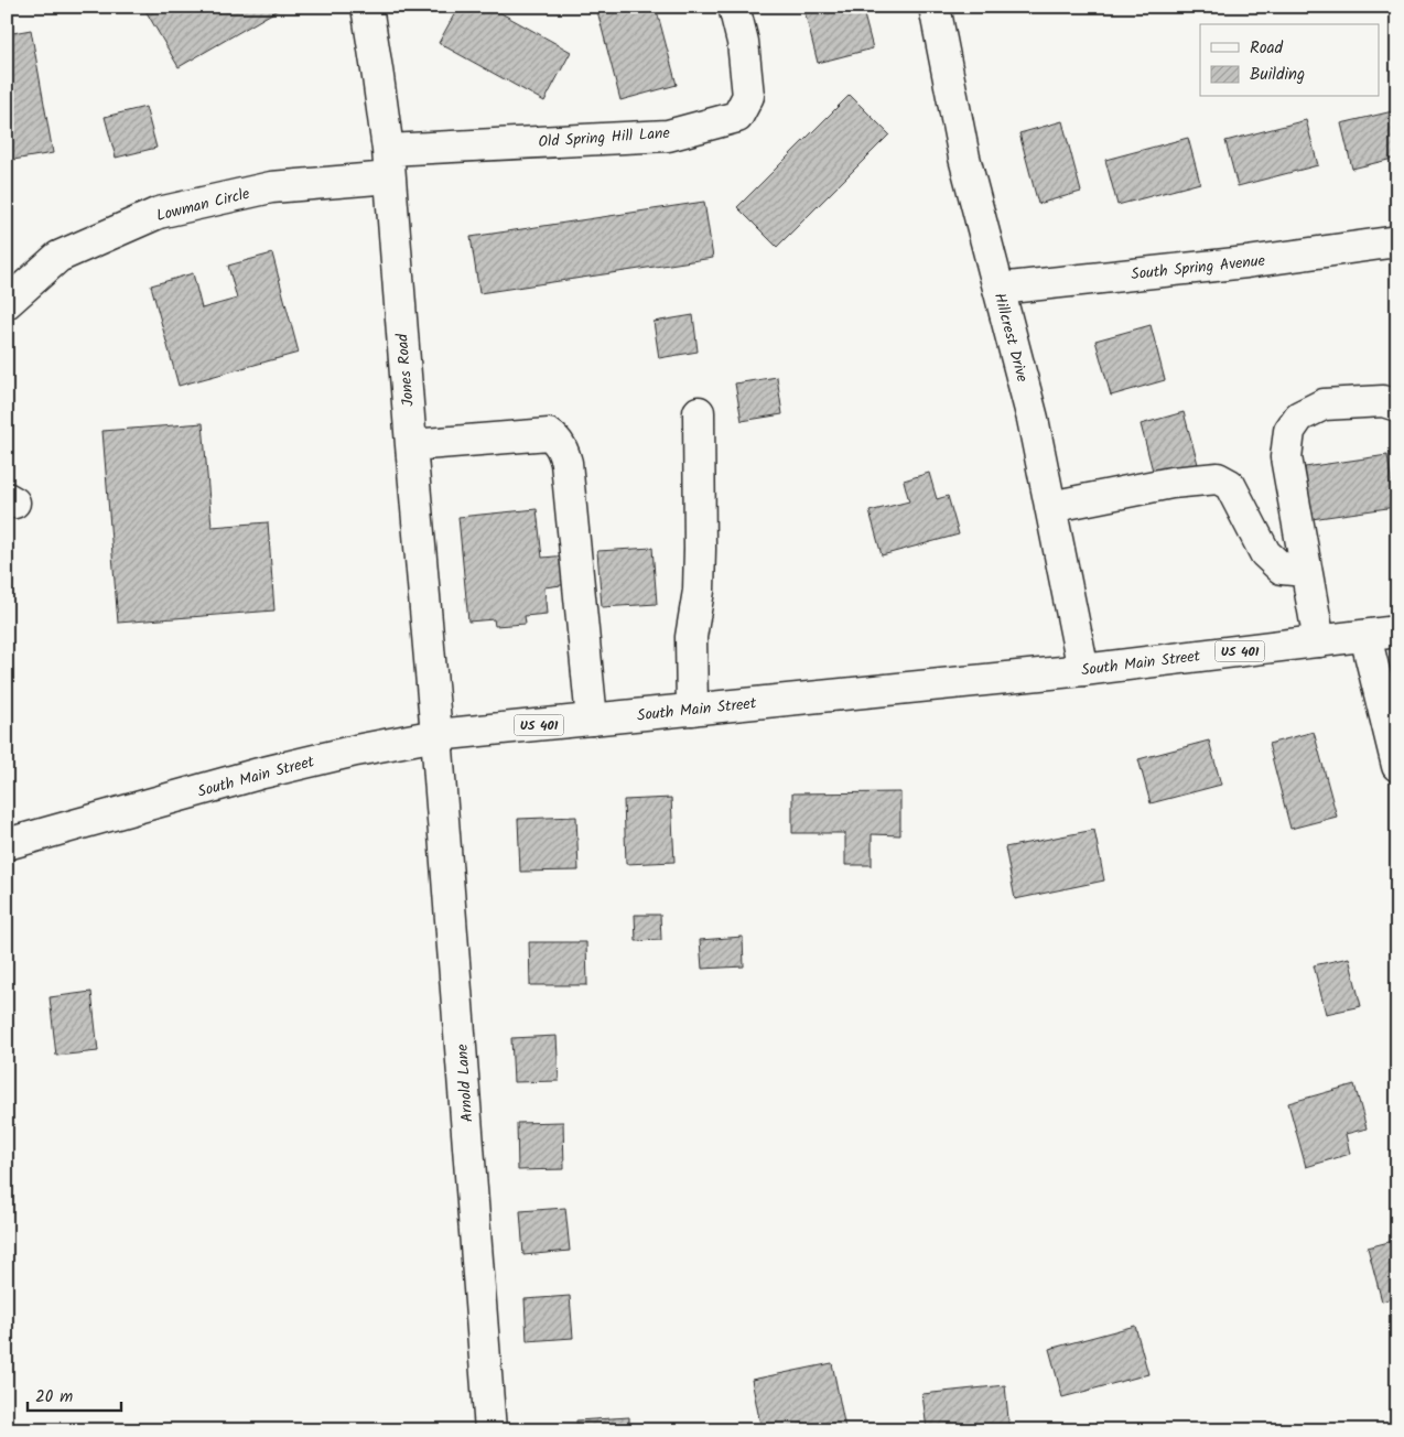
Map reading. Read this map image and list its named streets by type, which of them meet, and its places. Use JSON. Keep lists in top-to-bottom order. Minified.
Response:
{"streets":{"street":["Old Spring Hill Lane","Lowman Circle","South Spring Avenue","Hillcrest Drive","Jones Road","US 401","South Main Street","Arnold Lane"]},"crossings":[["Old Spring Hill Lane","Lowman Circle"],["Old Spring Hill Lane","Jones Road"],["Lowman Circle","Jones Road"],["South Spring Avenue","Hillcrest Drive"],["Hillcrest Drive","South Main Street"],["Jones Road","South Main Street"],["Jones Road","Arnold Lane"],["South Main Street","Arnold Lane"]],"legend":["Road","Building"],"scale_bar":"20 m"}
